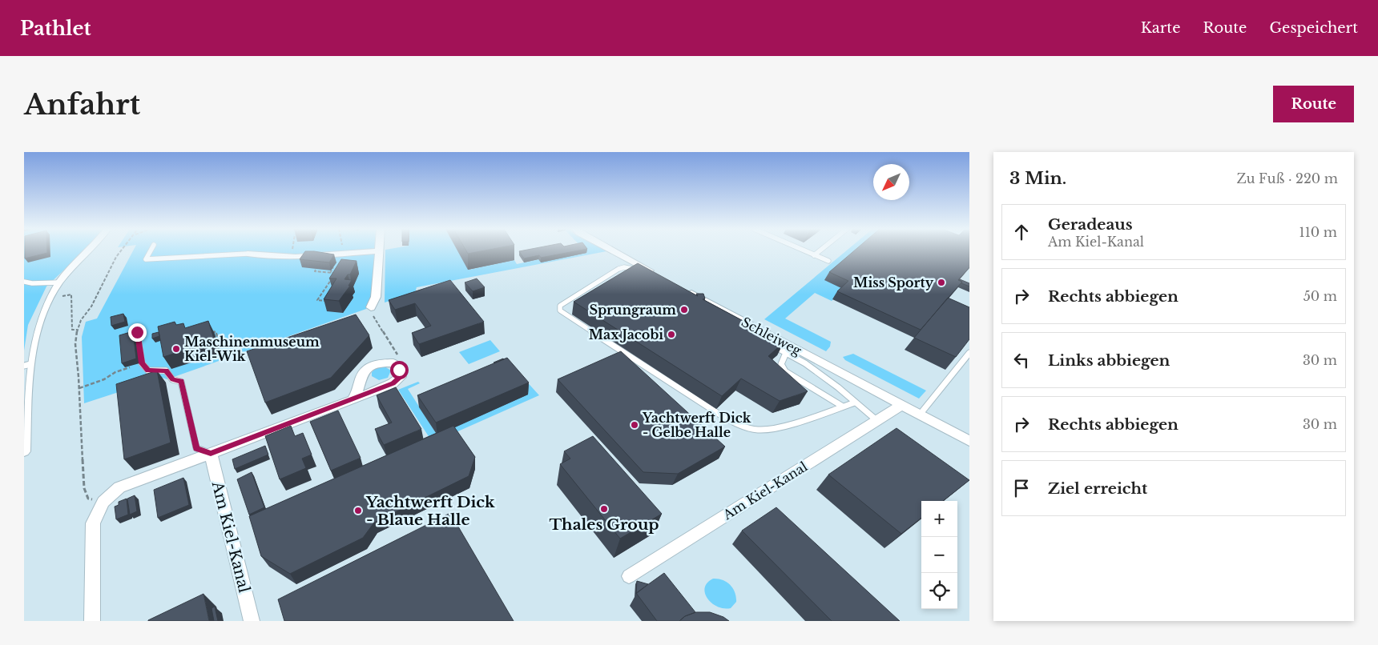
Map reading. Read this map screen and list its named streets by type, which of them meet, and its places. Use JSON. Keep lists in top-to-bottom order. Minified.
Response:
{"streets":{"street":["Schleiweg","Am Kiel-Kanal"]},"crossings":[["Schleiweg","Am Kiel-Kanal"]],"places":["Miss Sporty","Sprungraum","Max Jacobi","Maschinenmuseum Kiel-Wik","Yachtwerft Dick - Gelbe Halle","Thales Group","Yachtwerft Dick - Blaue Halle"],"north":"bottom left","page":{"header":"Pathlet","nav":["Karte","Route","Gespeichert"],"buttons":"Route","title":"Anfahrt","heading":["3 Min.","Zu Fuß · 220 m"],"list":[["Geradeaus","Am Kiel-Kanal","110 m"],["Rechts abbiegen","50 m"],["Links abbiegen","30 m"],["Rechts abbiegen","30 m"],"Ziel erreicht"],"map_buttons":["+","−"]}}
